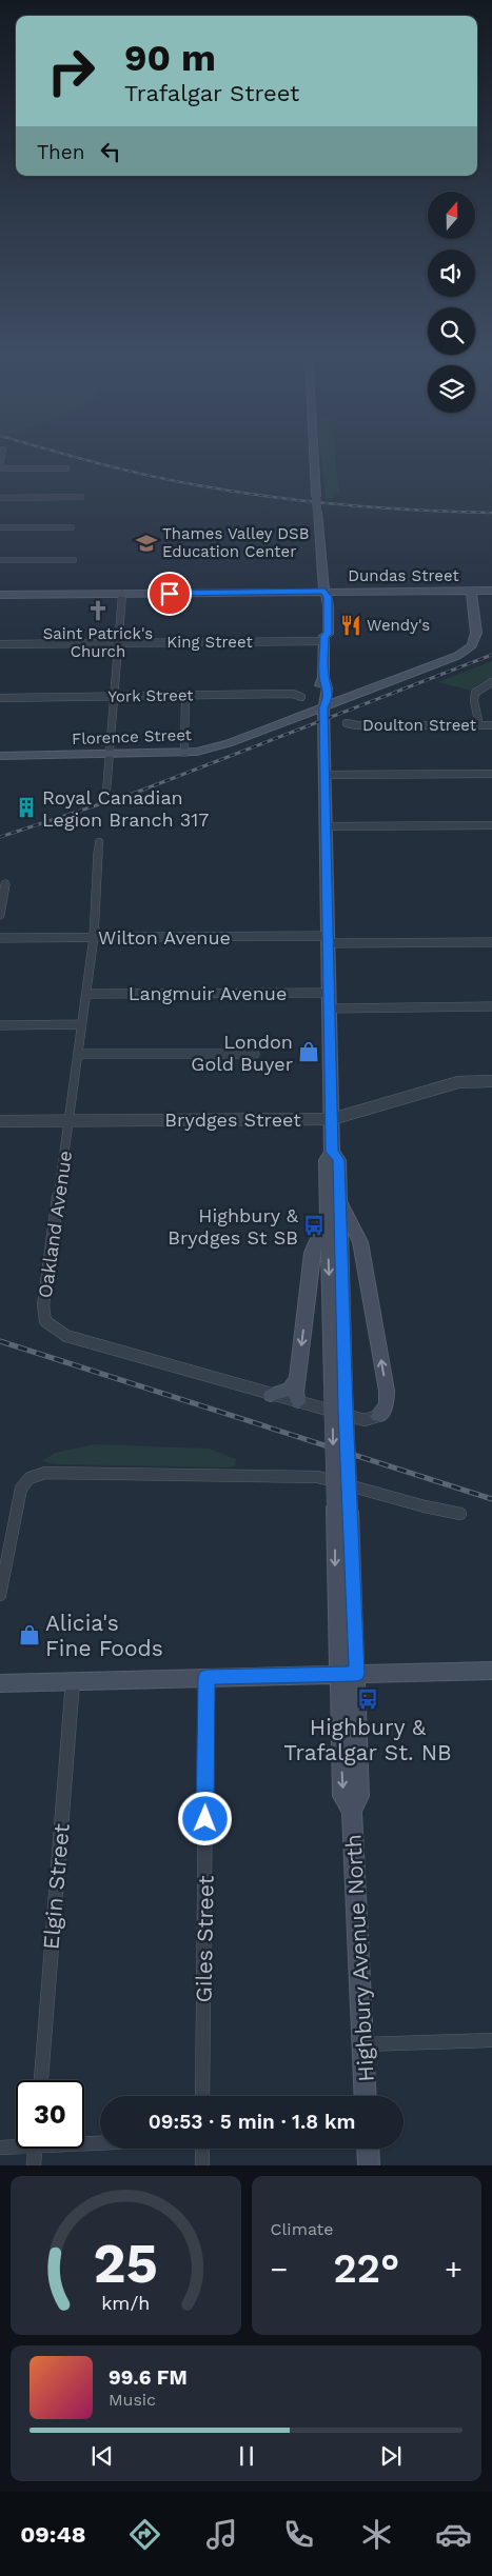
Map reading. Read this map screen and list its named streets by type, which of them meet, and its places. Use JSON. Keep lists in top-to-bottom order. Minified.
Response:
{"streets":{"main road":["Dundas Street","Florence Street","Highbury Avenue North"],"street":["King Street","York Street","Doulton Street","Wilton Avenue","Langmuir Avenue","Brydges Street","Oakland Avenue","Elgin Street","Giles Street"]},"crossings":[["Dundas Street","Florence Street"],["Dundas Street","Highbury Avenue North"],["King Street","Highbury Avenue North"],["Florence Street","Highbury Avenue North"],["Wilton Avenue","Oakland Avenue"],["Wilton Avenue","Highbury Avenue North"],["Langmuir Avenue","Oakland Avenue"],["Langmuir Avenue","Highbury Avenue North"],["Brydges Street","Oakland Avenue"],["Brydges Street","Highbury Avenue North"]],"places":{"school or university":["Thames Valley DSB Education Center"],"church":["Saint Patrick's Church"],"restaurant":["Wendy's"],"building":["Royal Canadian Legion Branch 317"],"shop":["London Gold Buyer","Alicia's Fine Foods"],"bus stop":["Highbury & Brydges St SB","Highbury & Trafalgar St. NB"]},"north":"top","page":{"turn":["90 m","Trafalgar Street"],"then":"Then","limit":"30","trip":"09:53 · 5 min · 1.8 km","tile":"Climate","heat":["−","22°","+"],"song":["99.6 FM","Music"],"tabs":"09:48","gauge":["25","km/h"]}}
